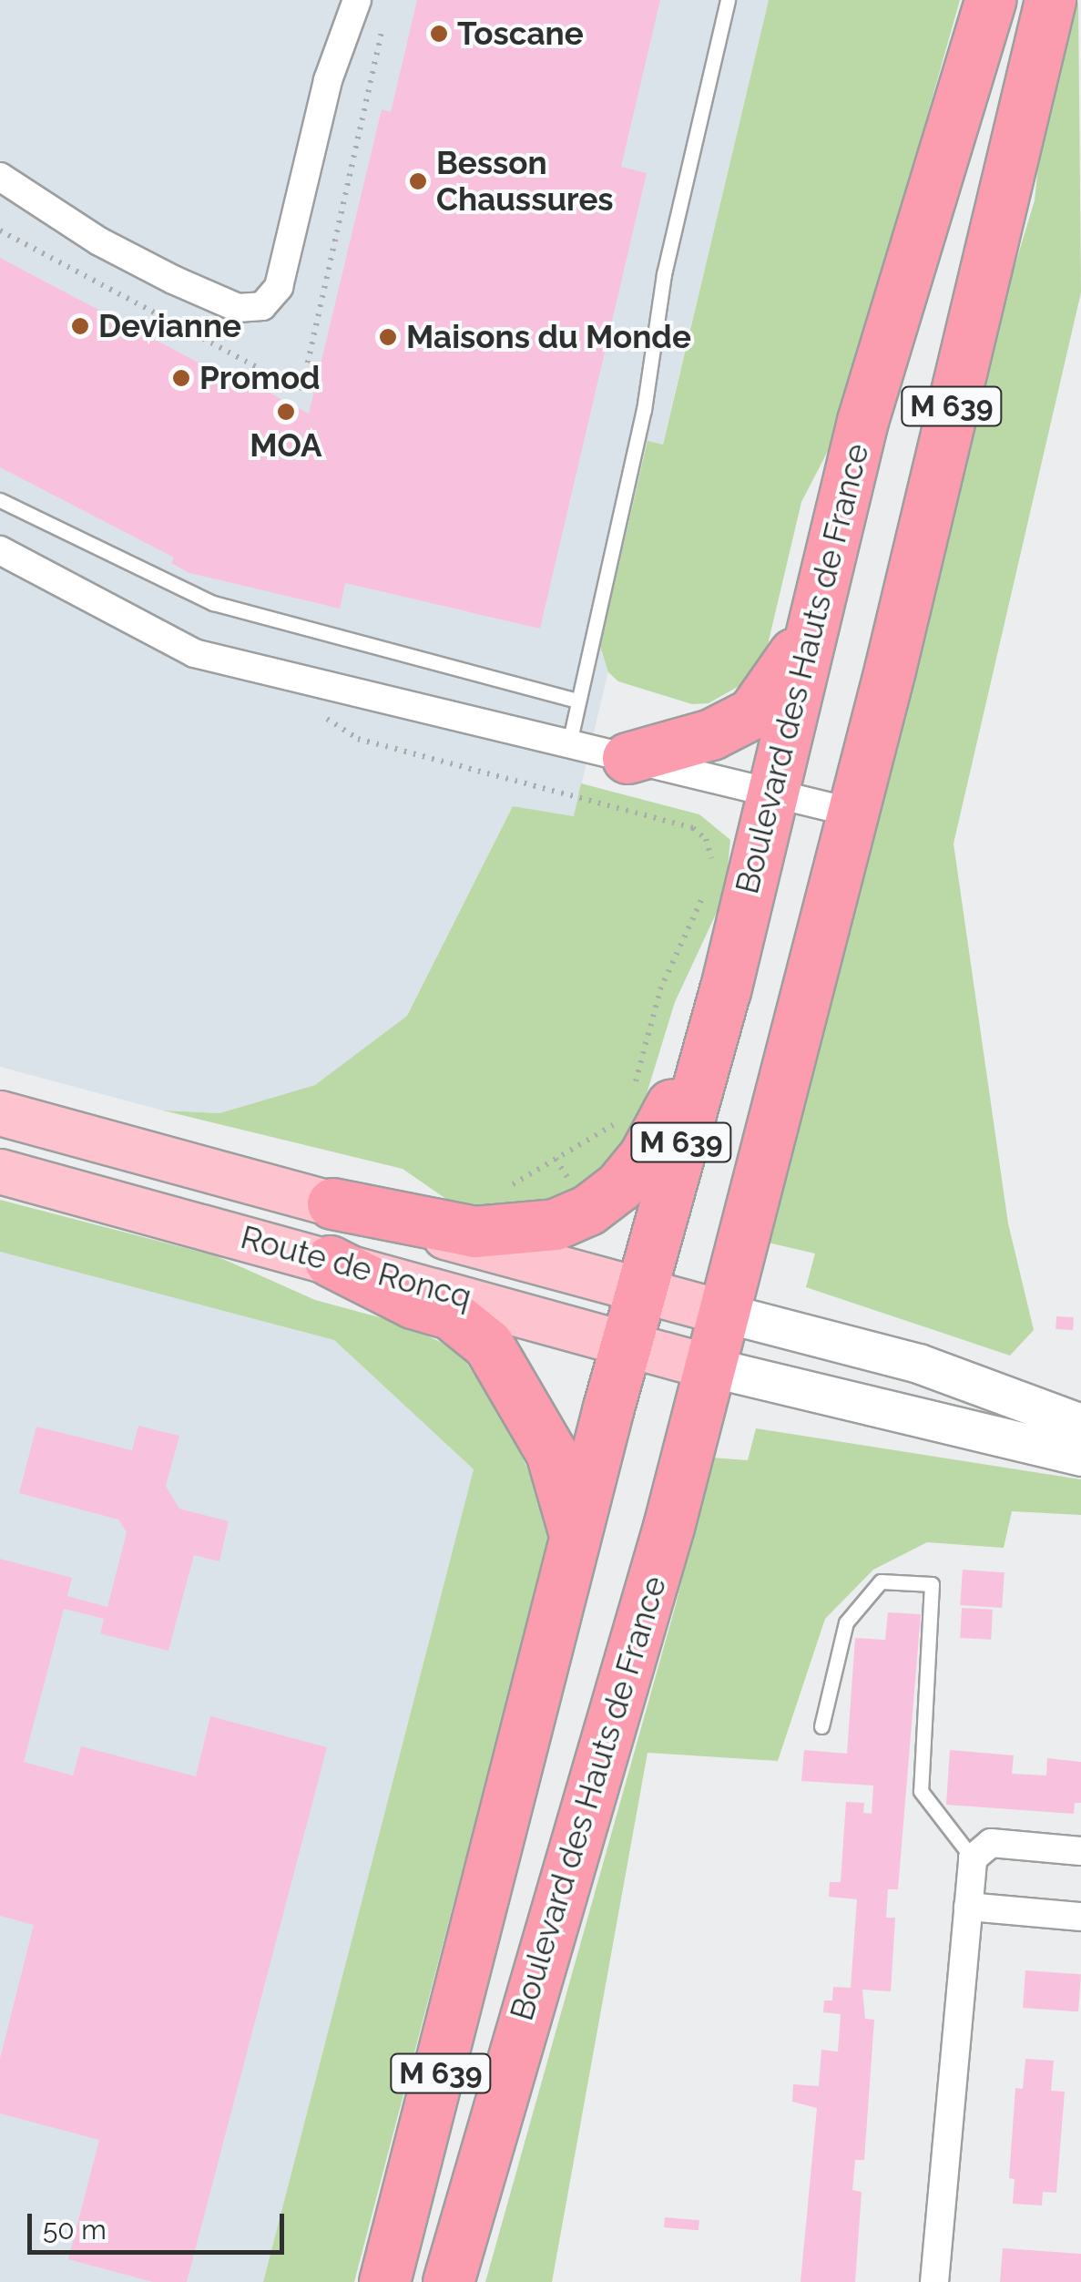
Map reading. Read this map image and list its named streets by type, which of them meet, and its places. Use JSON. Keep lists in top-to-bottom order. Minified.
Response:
{"streets":{"highway":["M 639","Boulevard des Hauts de France"],"main road":["Route de Roncq"]},"crossings":[["Boulevard des Hauts de France","Route de Roncq"]],"places":["Toscane","Besson Chaussures","Devianne","Maisons du Monde","Promod","MOA"],"scale_bar":"50 m"}
